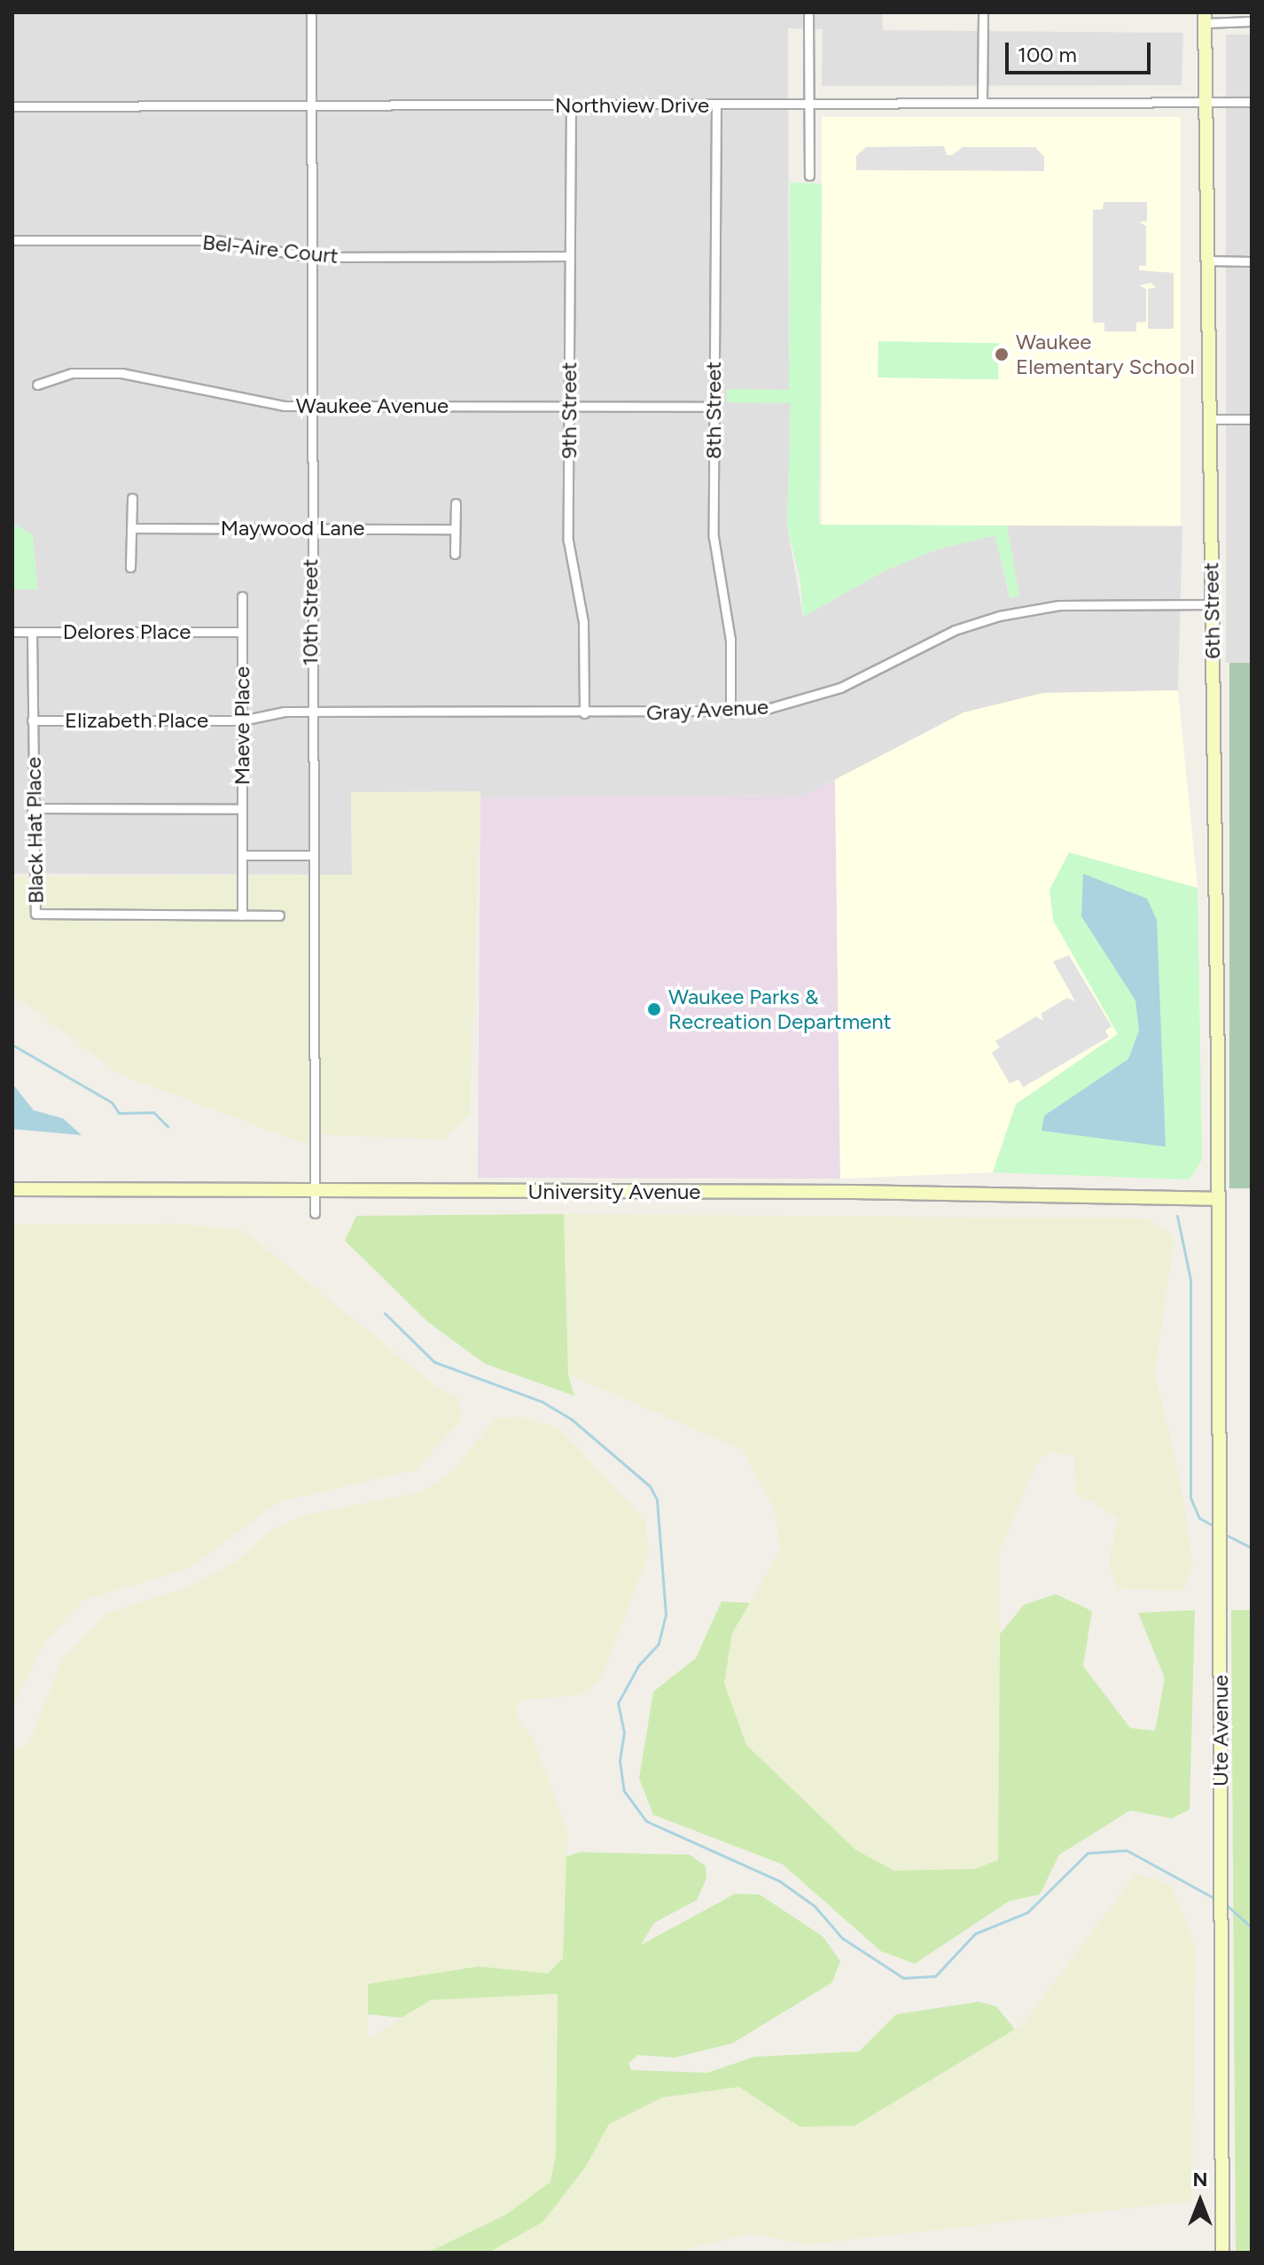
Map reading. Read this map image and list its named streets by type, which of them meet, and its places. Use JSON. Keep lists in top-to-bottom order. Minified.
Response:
{"streets":{"main road":["6th Street","University Avenue","Ute Avenue"],"street":["Northview Drive","Bel-Aire Court","Waukee Avenue","9th Street","8th Street","Maywood Lane","10th Street","Delores Place","Gray Avenue","Elizabeth Place","Maeve Place","Black Hat Place"]},"crossings":[["Northview Drive","9th Street"],["Northview Drive","8th Street"],["Northview Drive","6th Street"],["Northview Drive","10th Street"],["Bel-Aire Court","9th Street"],["Bel-Aire Court","10th Street"],["Waukee Avenue","9th Street"],["Waukee Avenue","8th Street"],["Waukee Avenue","10th Street"],["9th Street","Gray Avenue"],["8th Street","Gray Avenue"],["Maywood Lane","10th Street"],["6th Street","Gray Avenue"],["6th Street","University Avenue"],["6th Street","Ute Avenue"],["10th Street","Gray Avenue"],["10th Street","Elizabeth Place"],["10th Street","University Avenue"],["Delores Place","Maeve Place"],["Delores Place","Black Hat Place"],["Gray Avenue","Elizabeth Place"],["Elizabeth Place","Maeve Place"],["Elizabeth Place","Black Hat Place"],["Maeve Place","Black Hat Place"],["University Avenue","Ute Avenue"]],"places":["Waukee Elementary School","Waukee Parks & Recreation Department"],"scale_bar":"100 m","north":"top"}
